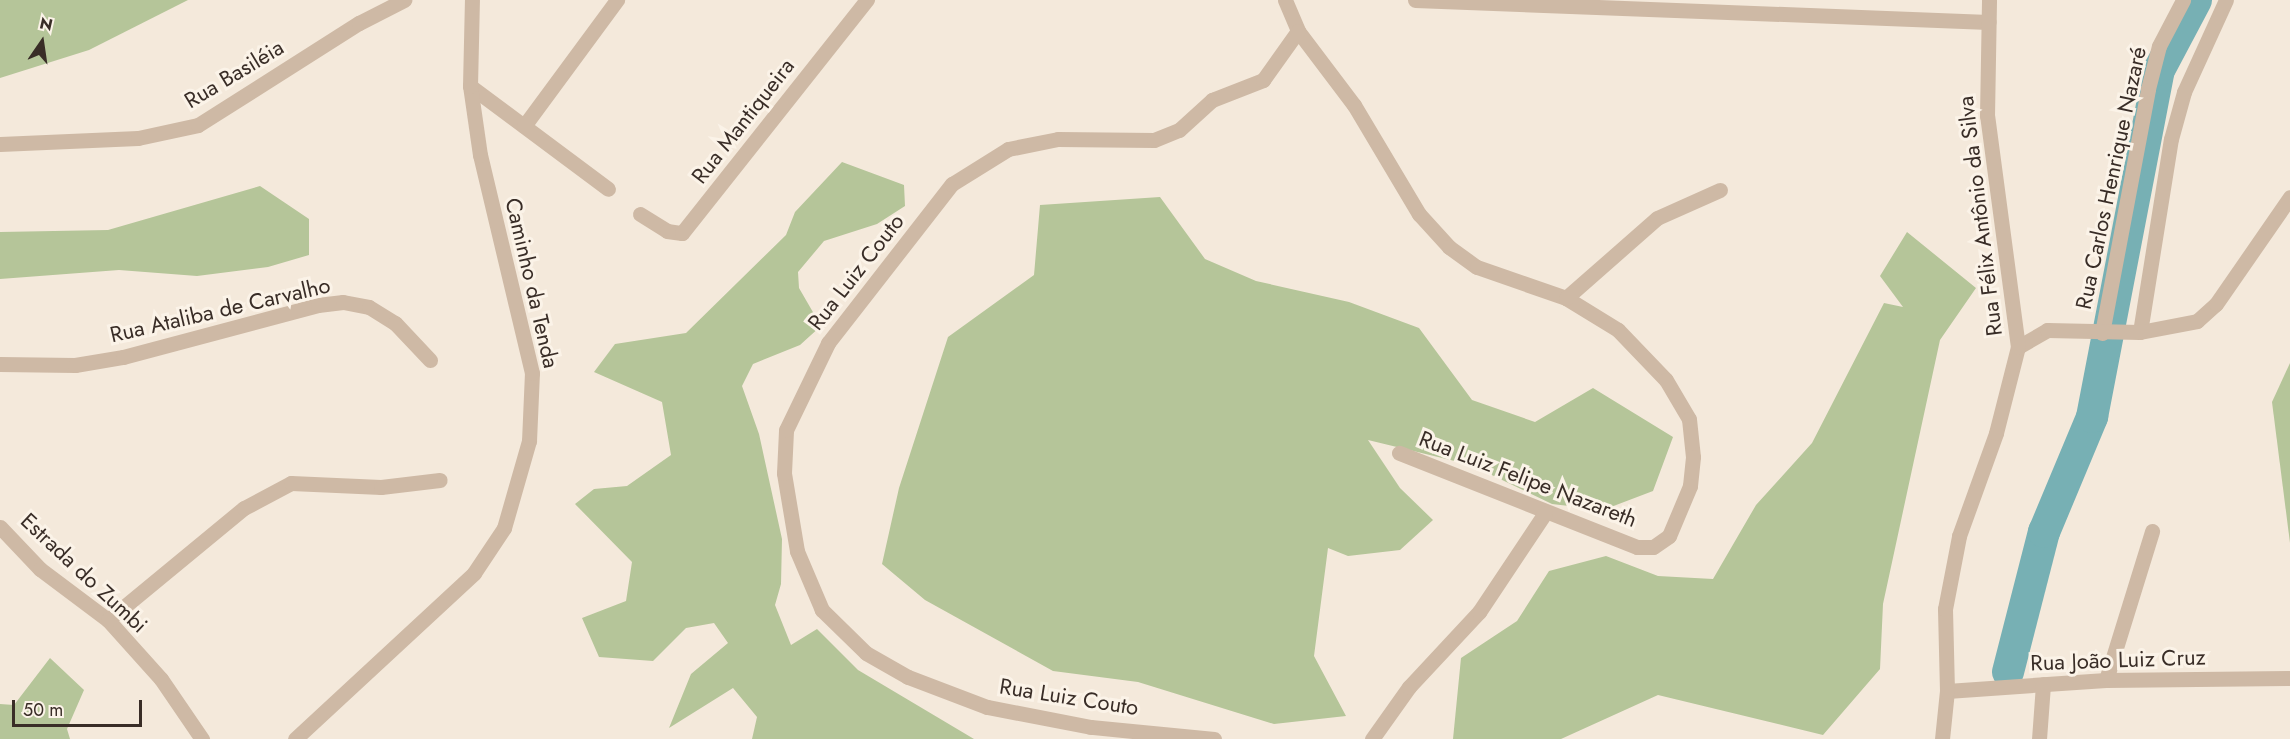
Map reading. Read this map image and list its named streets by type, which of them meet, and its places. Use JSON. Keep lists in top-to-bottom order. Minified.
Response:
{"streets":{"street":["Rua Basiléia","Rua Mantiqueira","Rua Carlos Henrique Nazaré","Rua Félix Antônio da Silva","Rua Luiz Couto","Caminho da Tenda","Rua Ataliba de Carvalho","Rua Luiz Felipe Nazareth","Estrada do Zumbi","Rua João Luiz Cruz"]},"crossings":[["Rua Félix Antônio da Silva","Rua João Luiz Cruz"],["Rua Luiz Couto","Rua Luiz Felipe Nazareth"]],"scale_bar":"50 m","north":"top"}
